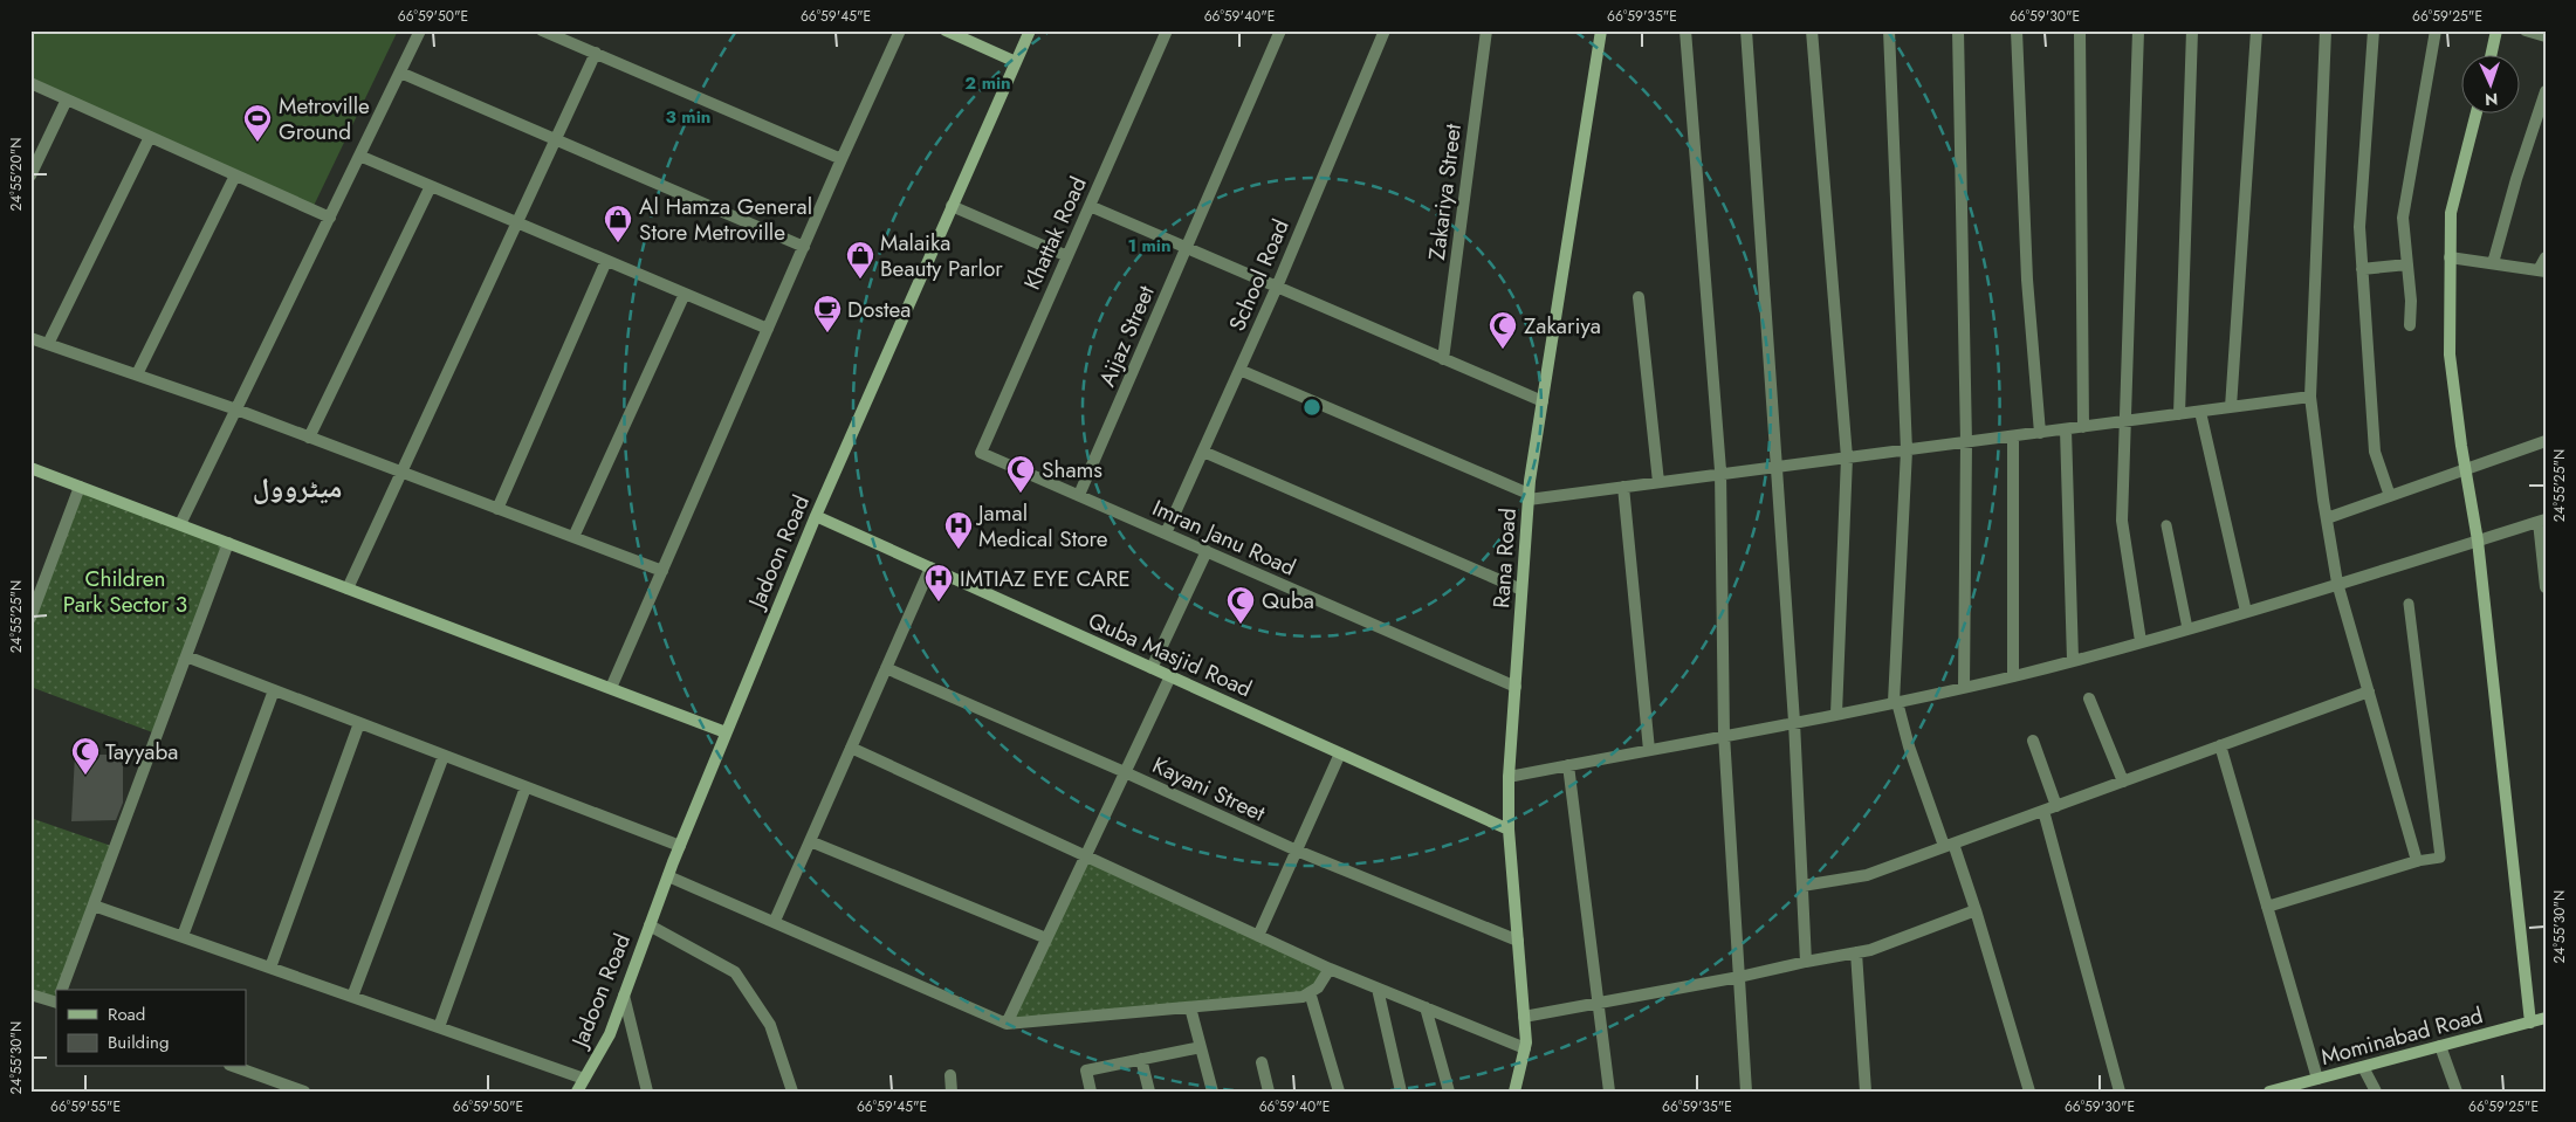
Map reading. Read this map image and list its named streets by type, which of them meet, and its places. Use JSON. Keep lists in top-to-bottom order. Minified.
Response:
{"streets":{"street":["Zakariya Street","Khattak Road","School Road","Aijaz Street","Imran Janu Road","Jadoon Road","Rana Road","Quba Masjid Road","Kayani Street","Mominabad Road"]},"crossings":[["Khattak Road","Imran Janu Road"],["School Road","Imran Janu Road"],["Aijaz Street","Imran Janu Road"],["Imran Janu Road","Rana Road"],["Jadoon Road","Quba Masjid Road"],["Rana Road","Quba Masjid Road"],["Rana Road","Kayani Street"]],"districts":["میٹروول"],"parks":["Children Park Sector 3"],"places":{"sports":["Metroville Ground"],"shop":["Al Hamza General Store Metroville","Malaika Beauty Parlor"],"cafe":["Dostea"],"mosque":["Zakariya","Shams","Quba","Tayyaba"],"hospital":["Jamal Medical Store","IMTIAZ EYE CARE"]},"legend":["Road","Building"],"north":"bottom","coordinates":["66°59'50\"E","66°59'45\"E","66°59'40\"E","66°59'35\"E","66°59'30\"E","66°59'25\"E","24°55'20\"N","24°55'25\"N","24°55'30\"N","66°59'55\"E"],"rings":["2 min","3 min","1 min"]}
